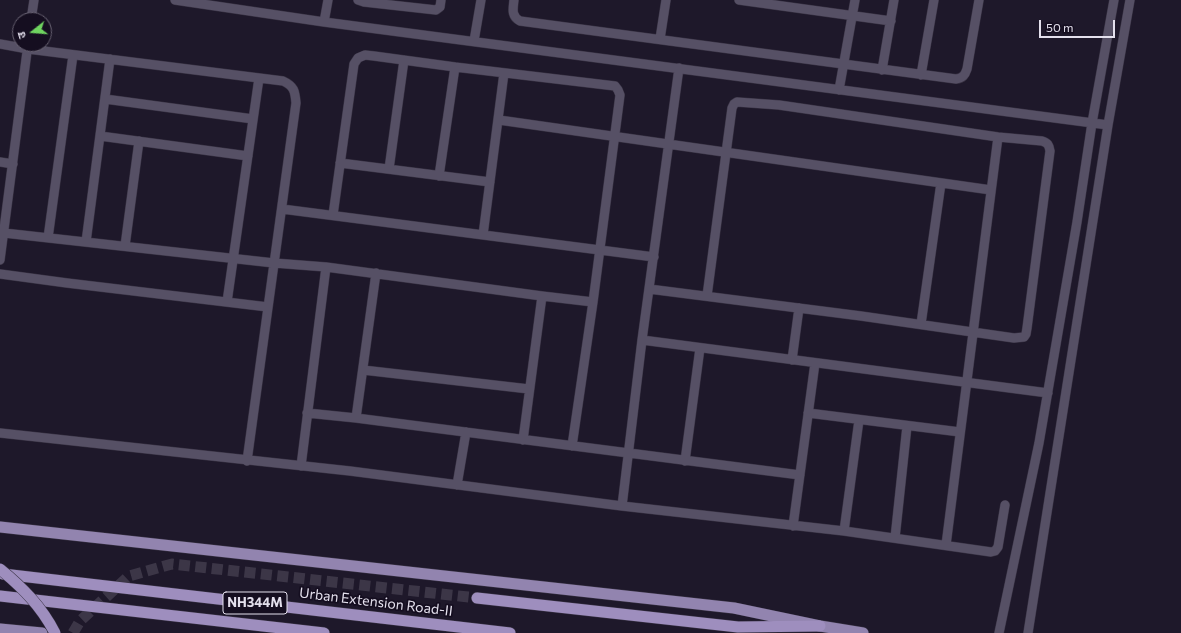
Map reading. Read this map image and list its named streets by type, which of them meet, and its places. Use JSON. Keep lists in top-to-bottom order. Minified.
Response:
{"streets":{"highway":["Urban Extension Road-II","NH344M"]},"scale_bar":"50 m","north":"left"}
